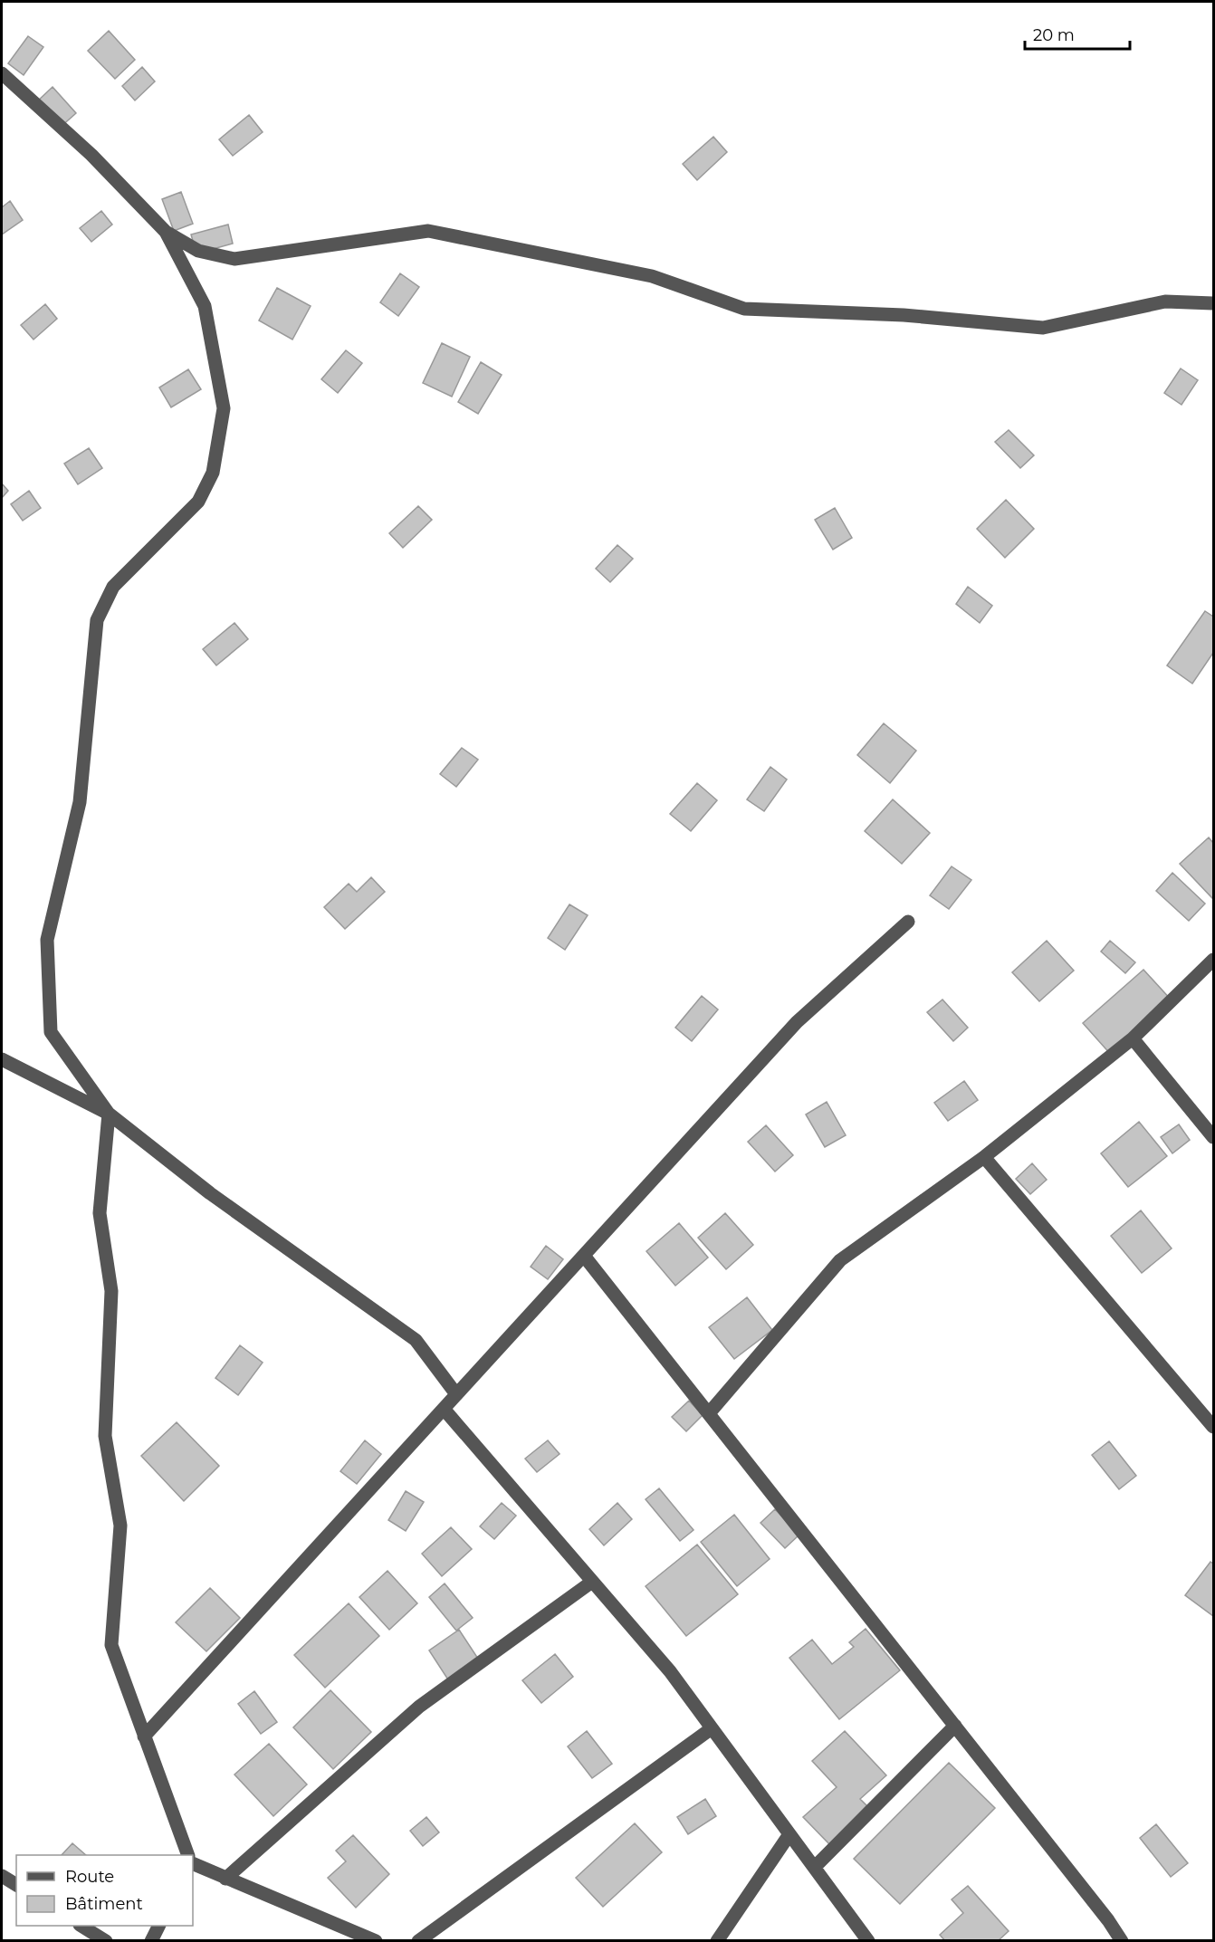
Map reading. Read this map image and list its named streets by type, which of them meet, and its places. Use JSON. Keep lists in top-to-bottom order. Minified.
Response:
{"legend":["Route","Bâtiment"],"scale_bar":"20 m"}
